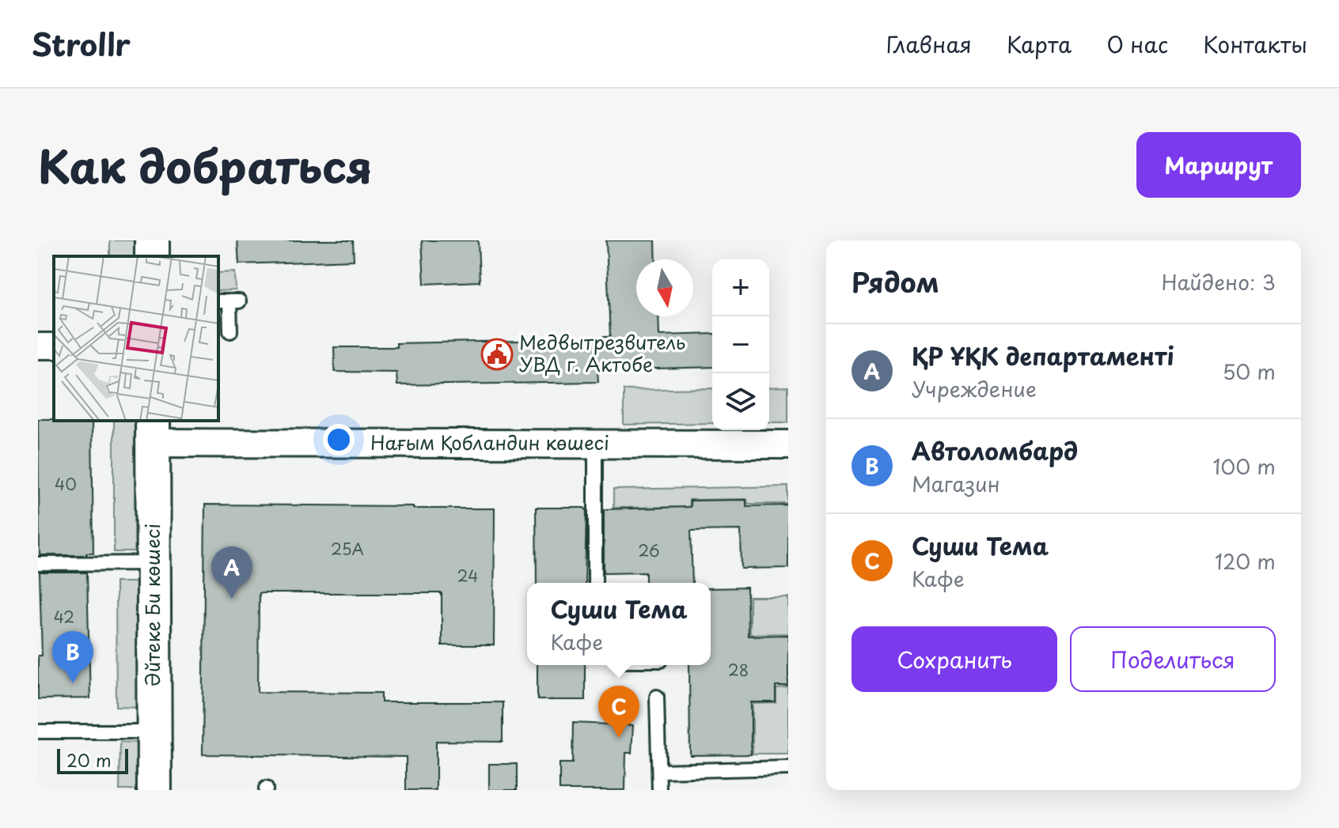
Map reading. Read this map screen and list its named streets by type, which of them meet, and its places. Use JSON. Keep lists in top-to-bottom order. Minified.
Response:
{"streets":{"street":["Нағым Қобландин көшесі","Әйтеке Би көшесі"]},"crossings":[["Нағым Қобландин көшесі","Әйтеке Би көшесі"]],"places":{"public building":["Медвытрезвитель УВД г. Актобе"]},"house_numbers":["40","25А","26","24","42","28"],"scale_bar":"20 m","north":"bottom","page":{"header":"Strollr","nav":["Главная","Карта","О нас","Контакты"],"title":"Как добраться","buttons":["Маршрут",["Сохранить","Поделиться"]],"heading":["Рядом","Найдено: 3"],"map_buttons":["+","−"],"list":[{"mark":"A","name":"ҚР ҰҚК департаменті","note":"Учреждение","value":"50 m"},{"mark":"B","name":"Автоломбард","note":"Магазин","value":"100 m"},{"mark":"C","name":"Суши Тема","note":"Кафе","value":"120 m"}],"pins":["A","B","C"],"popup":["Суши Тема","Кафе"],"scale":"20 m"}}
